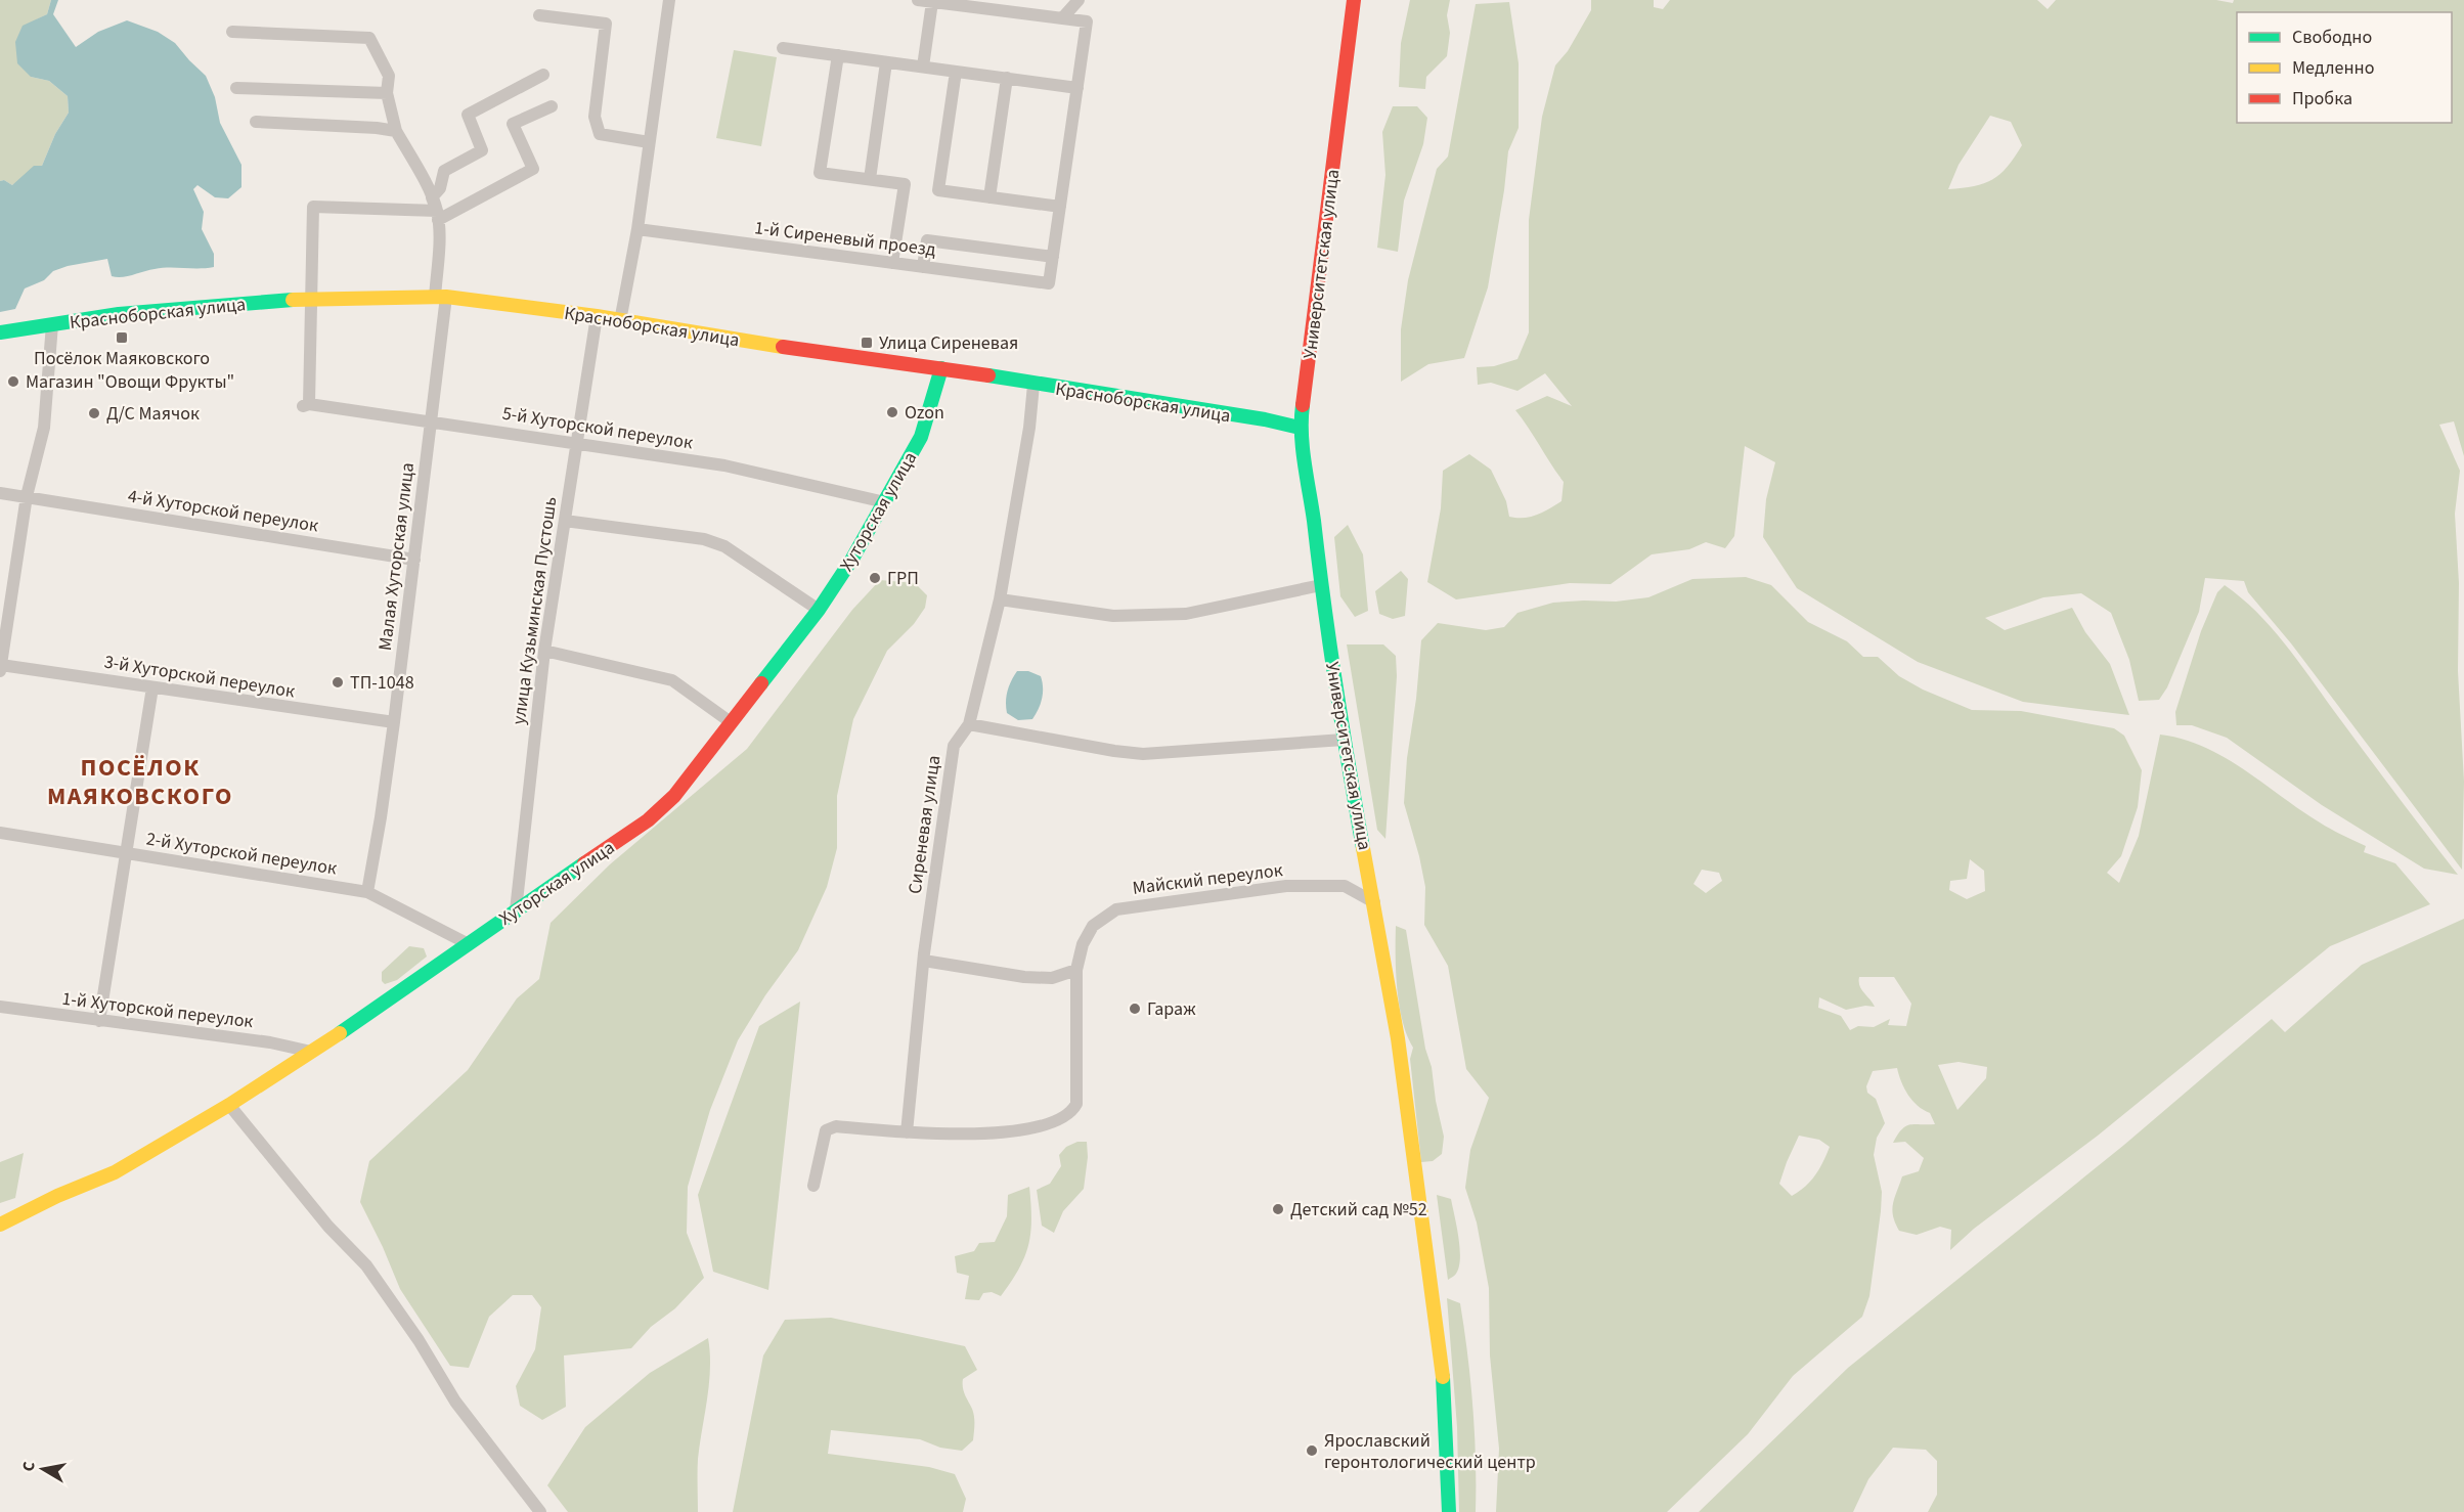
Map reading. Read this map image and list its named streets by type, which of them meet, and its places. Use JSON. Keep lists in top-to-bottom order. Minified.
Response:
{"streets":{"street":["1-й Сиреневый проезд","Университетская улица","Красноборская улица","5-й Хуторской переулок","4-й Хуторской переулок","Хуторская улица","Малая Хуторская улица","улица Кузьминская Пустошь","3-й Хуторской переулок","Сиреневая улица","2-й Хуторской переулок","Майский переулок","1-й Хуторской переулок"]},"crossings":[["Университетская улица","Красноборская улица"],["Университетская улица","Майский переулок"],["Красноборская улица","5-й Хуторской переулок"],["Красноборская улица","Хуторская улица"],["Красноборская улица","Малая Хуторская улица"],["Красноборская улица","улица Кузьминская Пустошь"],["Красноборская улица","Сиреневая улица"],["5-й Хуторской переулок","Хуторская улица"],["5-й Хуторской переулок","Малая Хуторская улица"],["5-й Хуторской переулок","улица Кузьминская Пустошь"],["4-й Хуторской переулок","Малая Хуторская улица"],["Хуторская улица","улица Кузьминская Пустошь"],["Хуторская улица","2-й Хуторской переулок"],["Хуторская улица","1-й Хуторской переулок"],["Малая Хуторская улица","3-й Хуторской переулок"],["Малая Хуторская улица","2-й Хуторской переулок"],["Сиреневая улица","Майский переулок"]],"districts":["ПОСЁЛОК МАЯКОВСКОГО"],"places":{"transit":["Посёлок Маяковского","Улица Сиреневая"],"other":["Магазин \"Овощи Фрукты\"","Ozon","Д/С Маячок","ГРП","ТП-1048","Гараж","Детский сад №52","Ярославский геронтологический центр"]},"legend":["Свободно","Медленно","Пробка"],"north":"left"}
